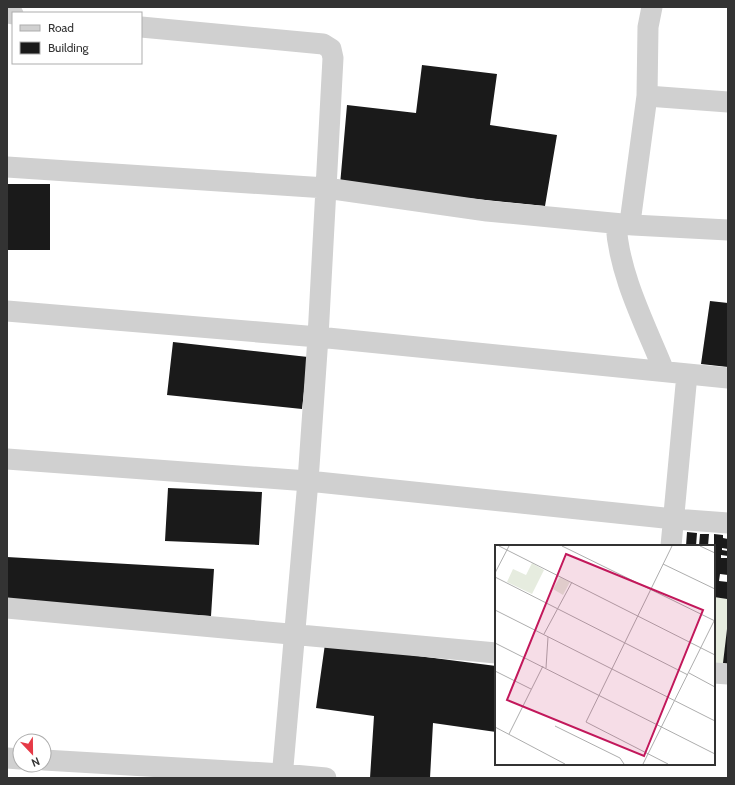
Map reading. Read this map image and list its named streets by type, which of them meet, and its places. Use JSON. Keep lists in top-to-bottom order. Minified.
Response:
{"legend":["Road","Building"],"north":"bottom"}
